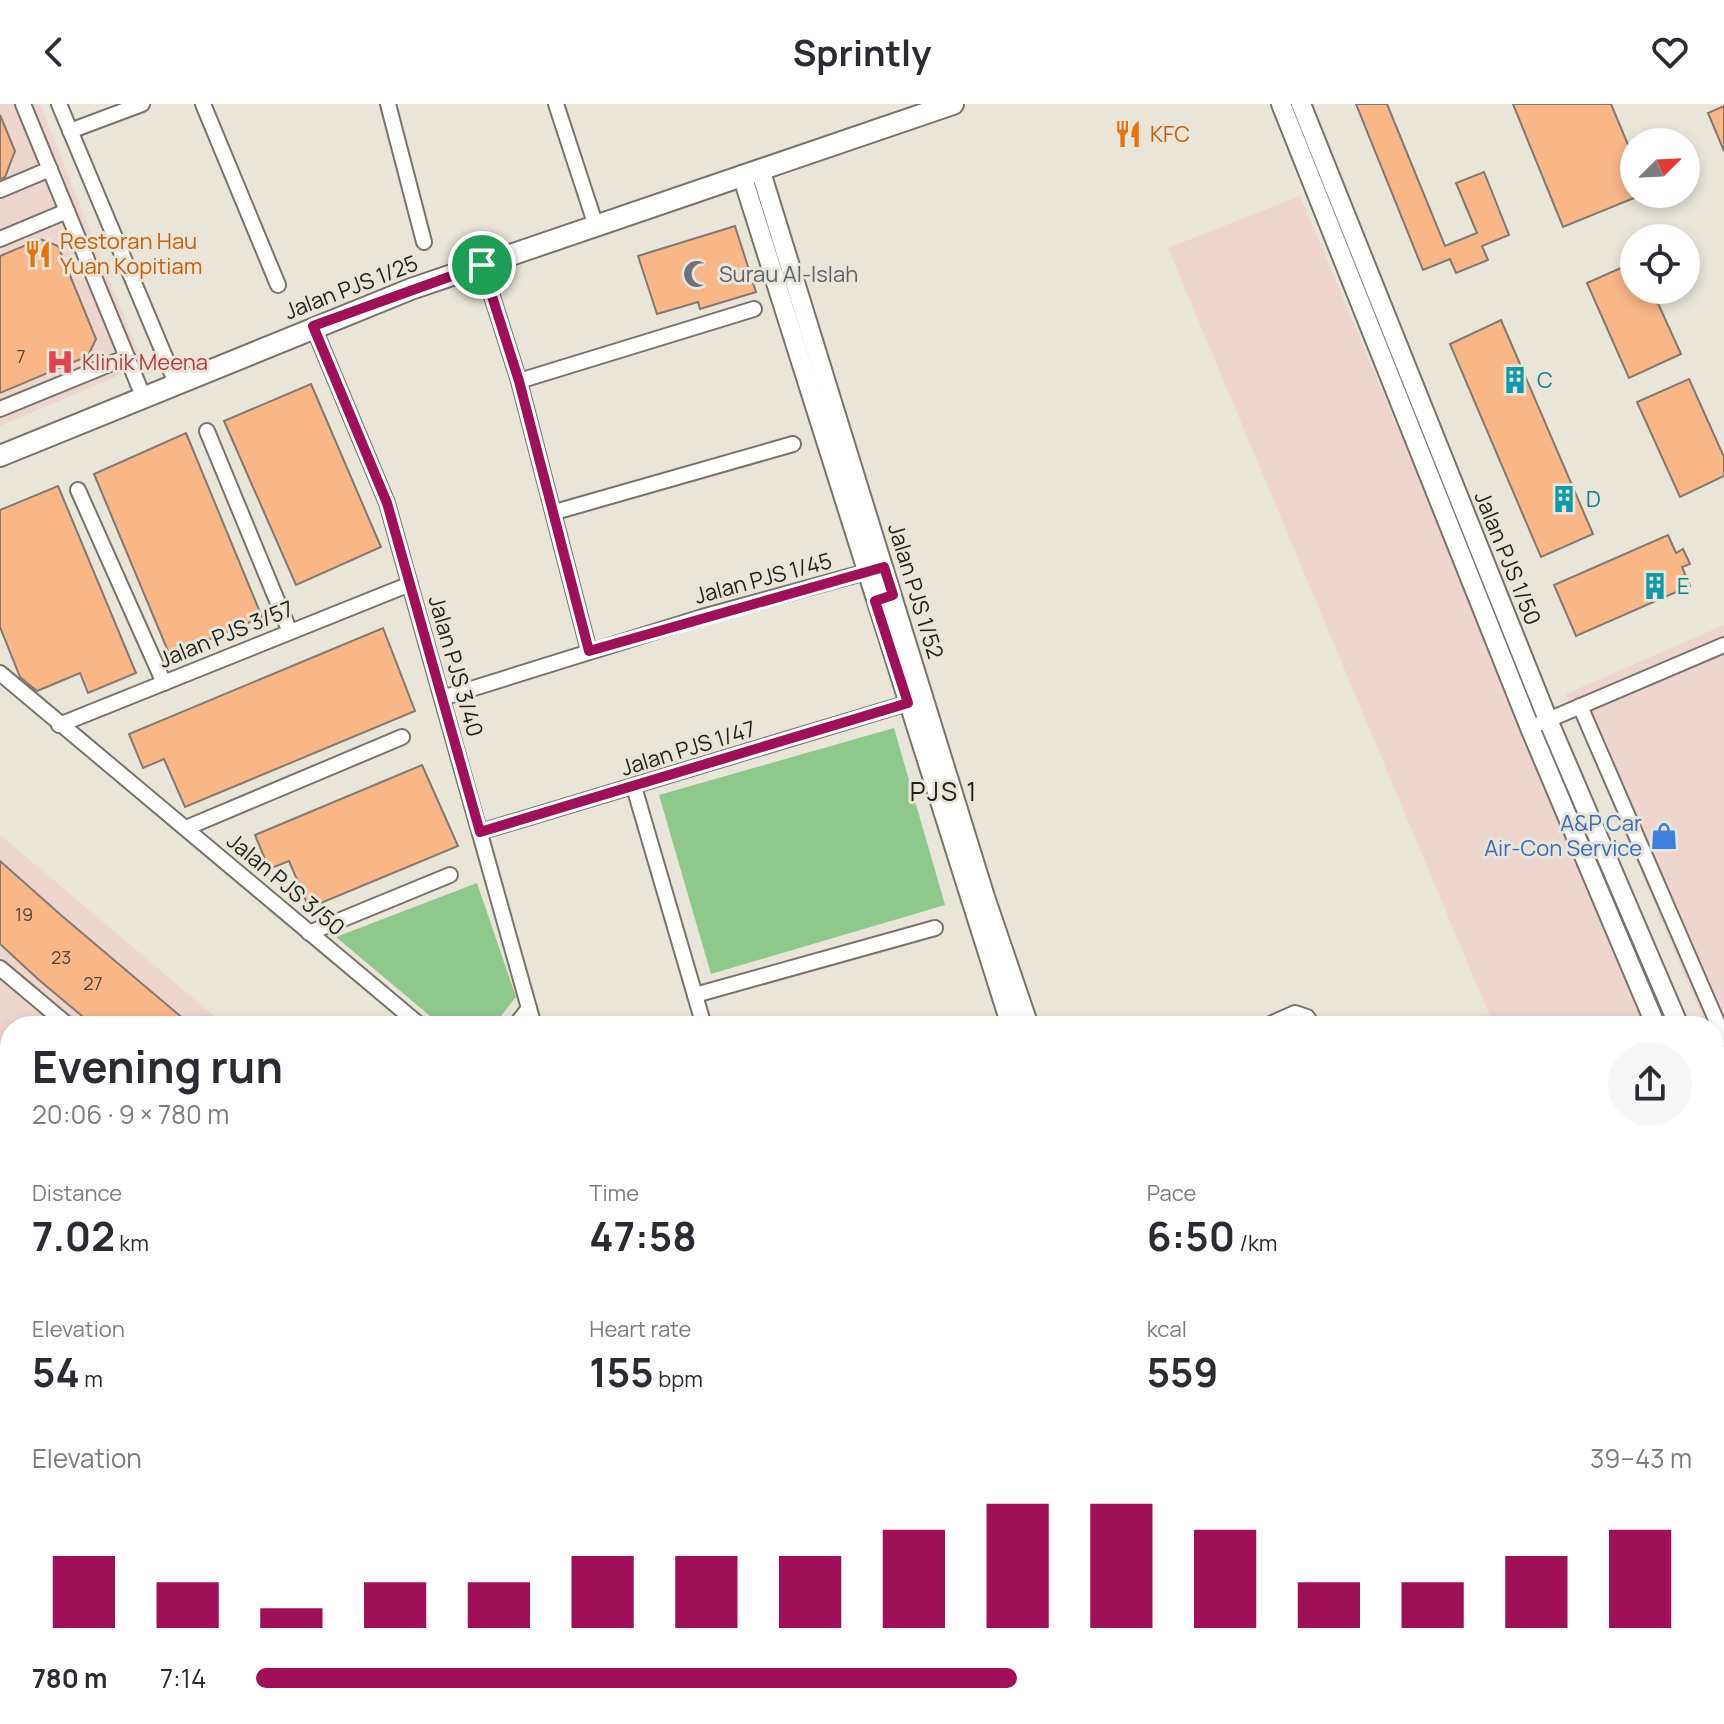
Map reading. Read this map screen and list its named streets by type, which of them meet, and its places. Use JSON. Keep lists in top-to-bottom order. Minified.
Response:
{"streets":{"main road":["Jalan PJS 1/25"],"street":["Jalan PJS 1/50","Jalan PJS 1/45","Jalan PJS 1/52","Jalan PJS 3/57","Jalan PJS 3/40","Jalan PJS 1/47","Jalan PJS 3/50"]},"crossings":[["Jalan PJS 1/25","Jalan PJS 1/52"],["Jalan PJS 1/25","Jalan PJS 3/40"],["Jalan PJS 1/45","Jalan PJS 1/52"],["Jalan PJS 1/45","Jalan PJS 3/40"],["Jalan PJS 1/52","Jalan PJS 1/47"],["Jalan PJS 3/57","Jalan PJS 3/40"],["Jalan PJS 3/57","Jalan PJS 3/50"],["Jalan PJS 3/40","Jalan PJS 1/47"]],"districts":["PJS 1"],"places":{"restaurant":["KFC","Restoran Hau Yuan Kopitiam"],"mosque":["Surau Al-Islah"],"hospital":["Klinik Meena"],"building":["C","D","E"],"shop":["A&P Car Air-Con Service"]},"house_numbers":["7","19","23","27"],"north":"top right","page":{"header":"Sprintly","heading":["Evening run","20:06 · 9 × 780 m"],"stats":[["Distance","7.02 km"],["Time","47:58"],["Pace","6:50 /km"],["Elevation","54 m"],["Heart rate","155 bpm"],["kcal","559"]],"chart":["Elevation","39–43 m"],"list":[{"name":"780 m","note":"7:14"}]}}
